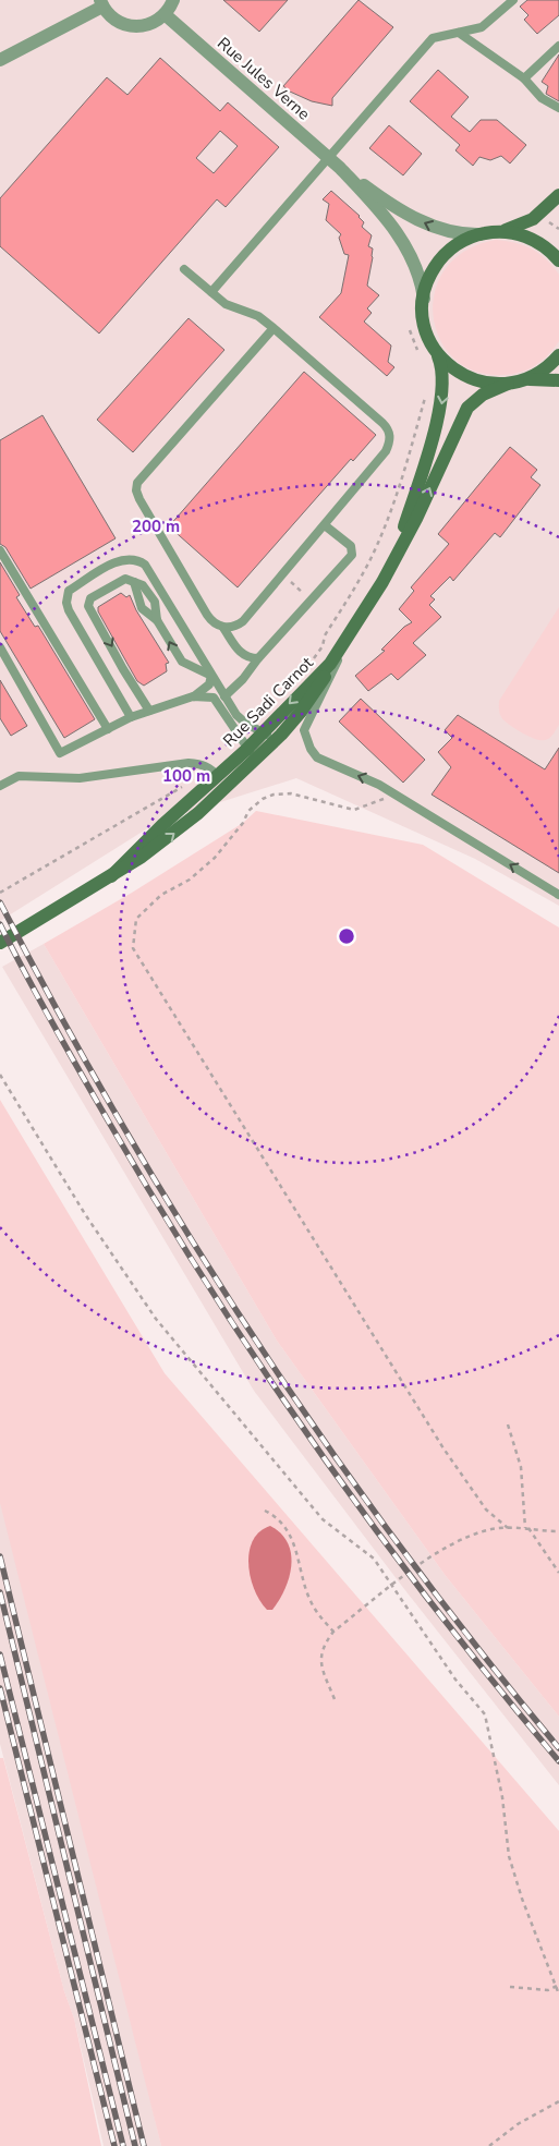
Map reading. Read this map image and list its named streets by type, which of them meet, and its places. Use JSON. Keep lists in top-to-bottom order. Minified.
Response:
{"streets":{"main road":["Rue Sadi Carnot"],"street":["Rue Jules Verne"]},"crossings":[["Rue Jules Verne","Rue Sadi Carnot"]],"rings":["200 m","100 m"]}
